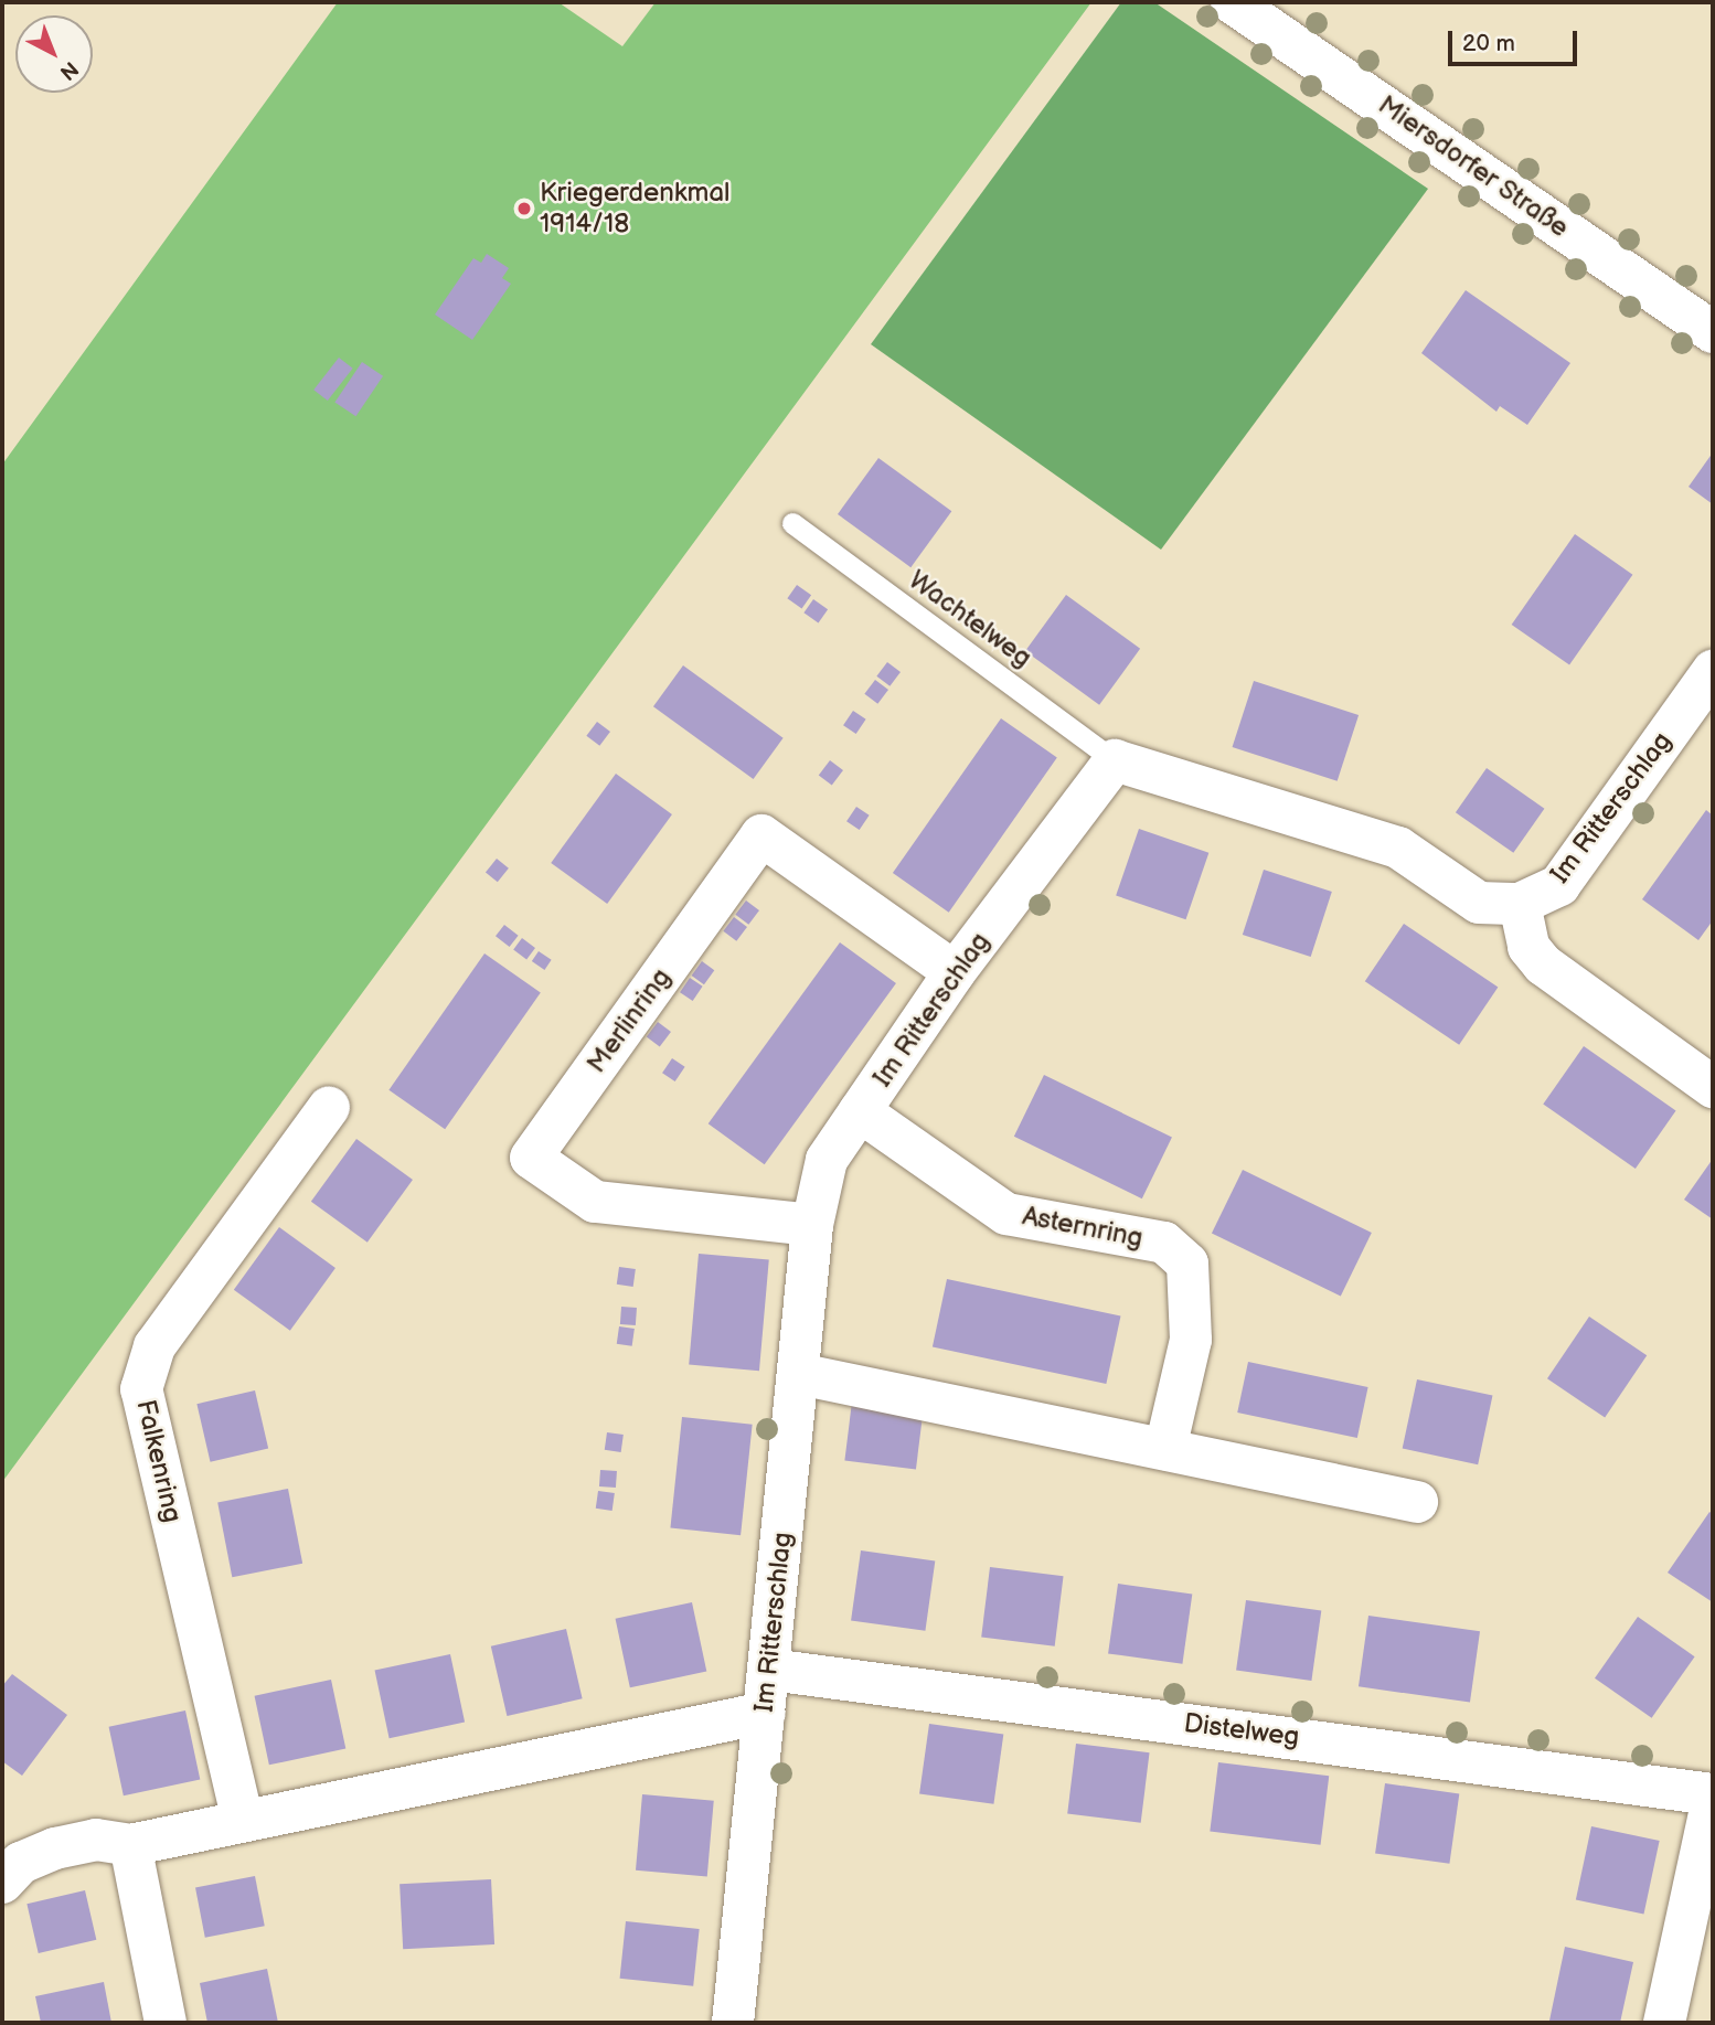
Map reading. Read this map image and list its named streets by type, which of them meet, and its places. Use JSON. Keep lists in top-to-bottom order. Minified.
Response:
{"streets":{"street":["Miersdorfer Straße","Im Ritterschlag","Merlinring","Asternring","Falkenring","Distelweg"],"lane":["Wachtelweg"]},"crossings":[["Wachtelweg","Im Ritterschlag"],["Im Ritterschlag","Merlinring"],["Im Ritterschlag","Asternring"],["Im Ritterschlag","Distelweg"]],"places":["Kriegerdenkmal 1914/18"],"scale_bar":"20 m","north":"bottom right"}
